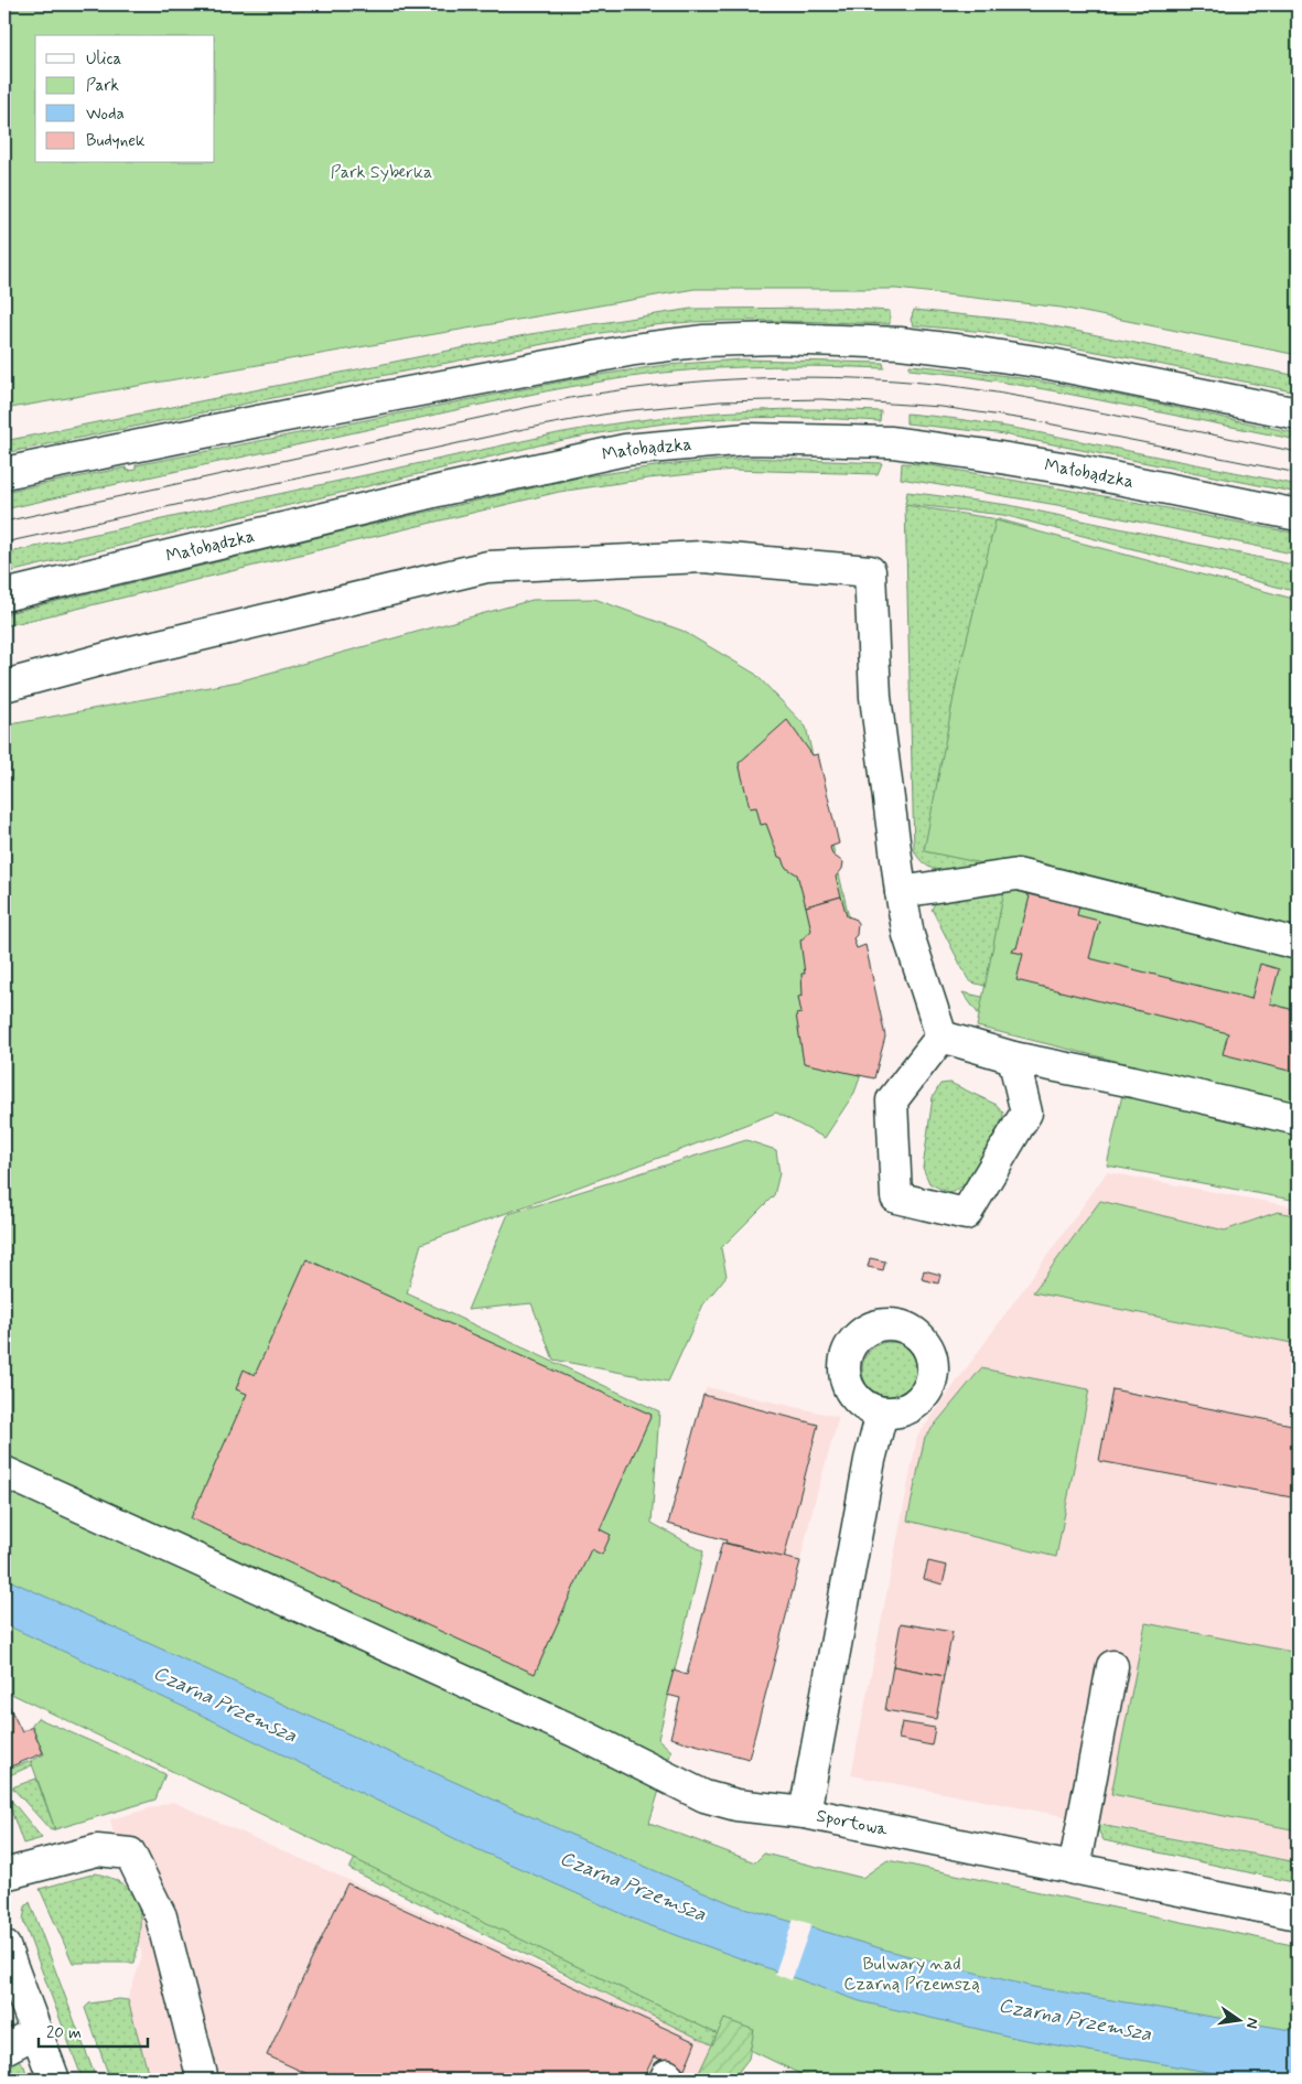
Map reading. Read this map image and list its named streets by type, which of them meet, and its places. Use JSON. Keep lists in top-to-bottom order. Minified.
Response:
{"streets":{"street":["Małobądzka","Sportowa"]},"water":["Czarna Przemsza"],"parks":["Park Syberka","Bulwary nad Czarną Przemszą"],"legend":["Ulica","Park","Woda","Budynek"],"scale_bar":"20 m","north":"right"}
